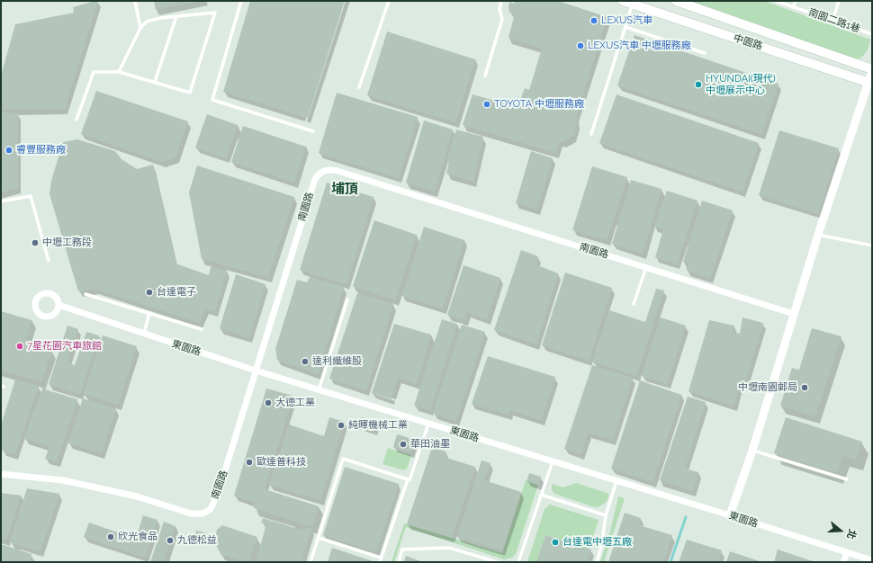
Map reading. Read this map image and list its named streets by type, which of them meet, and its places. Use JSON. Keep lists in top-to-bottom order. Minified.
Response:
{"streets":{"main road":["中園路"],"street":["南園路","東園路"],"lane":["南園二路1巷"]},"crossings":[["南園路","東園路"]],"districts":["埔頂"],"places":["LEXUS汽車","LEXUS汽車 中壢服務廠","HYUNDAI(現代) 中壢展示中心","TOYOTA 中壢服務廠","睿豐服務廠","中壢工務段","台達電子","7星花園汽車旅館","達利纖維股","中壢南園郵局","大德工業","純暉機械工業","華田油墨","歐達普科技","欣光食品","九德松益","台達電中壢五廠"],"north":"right"}
